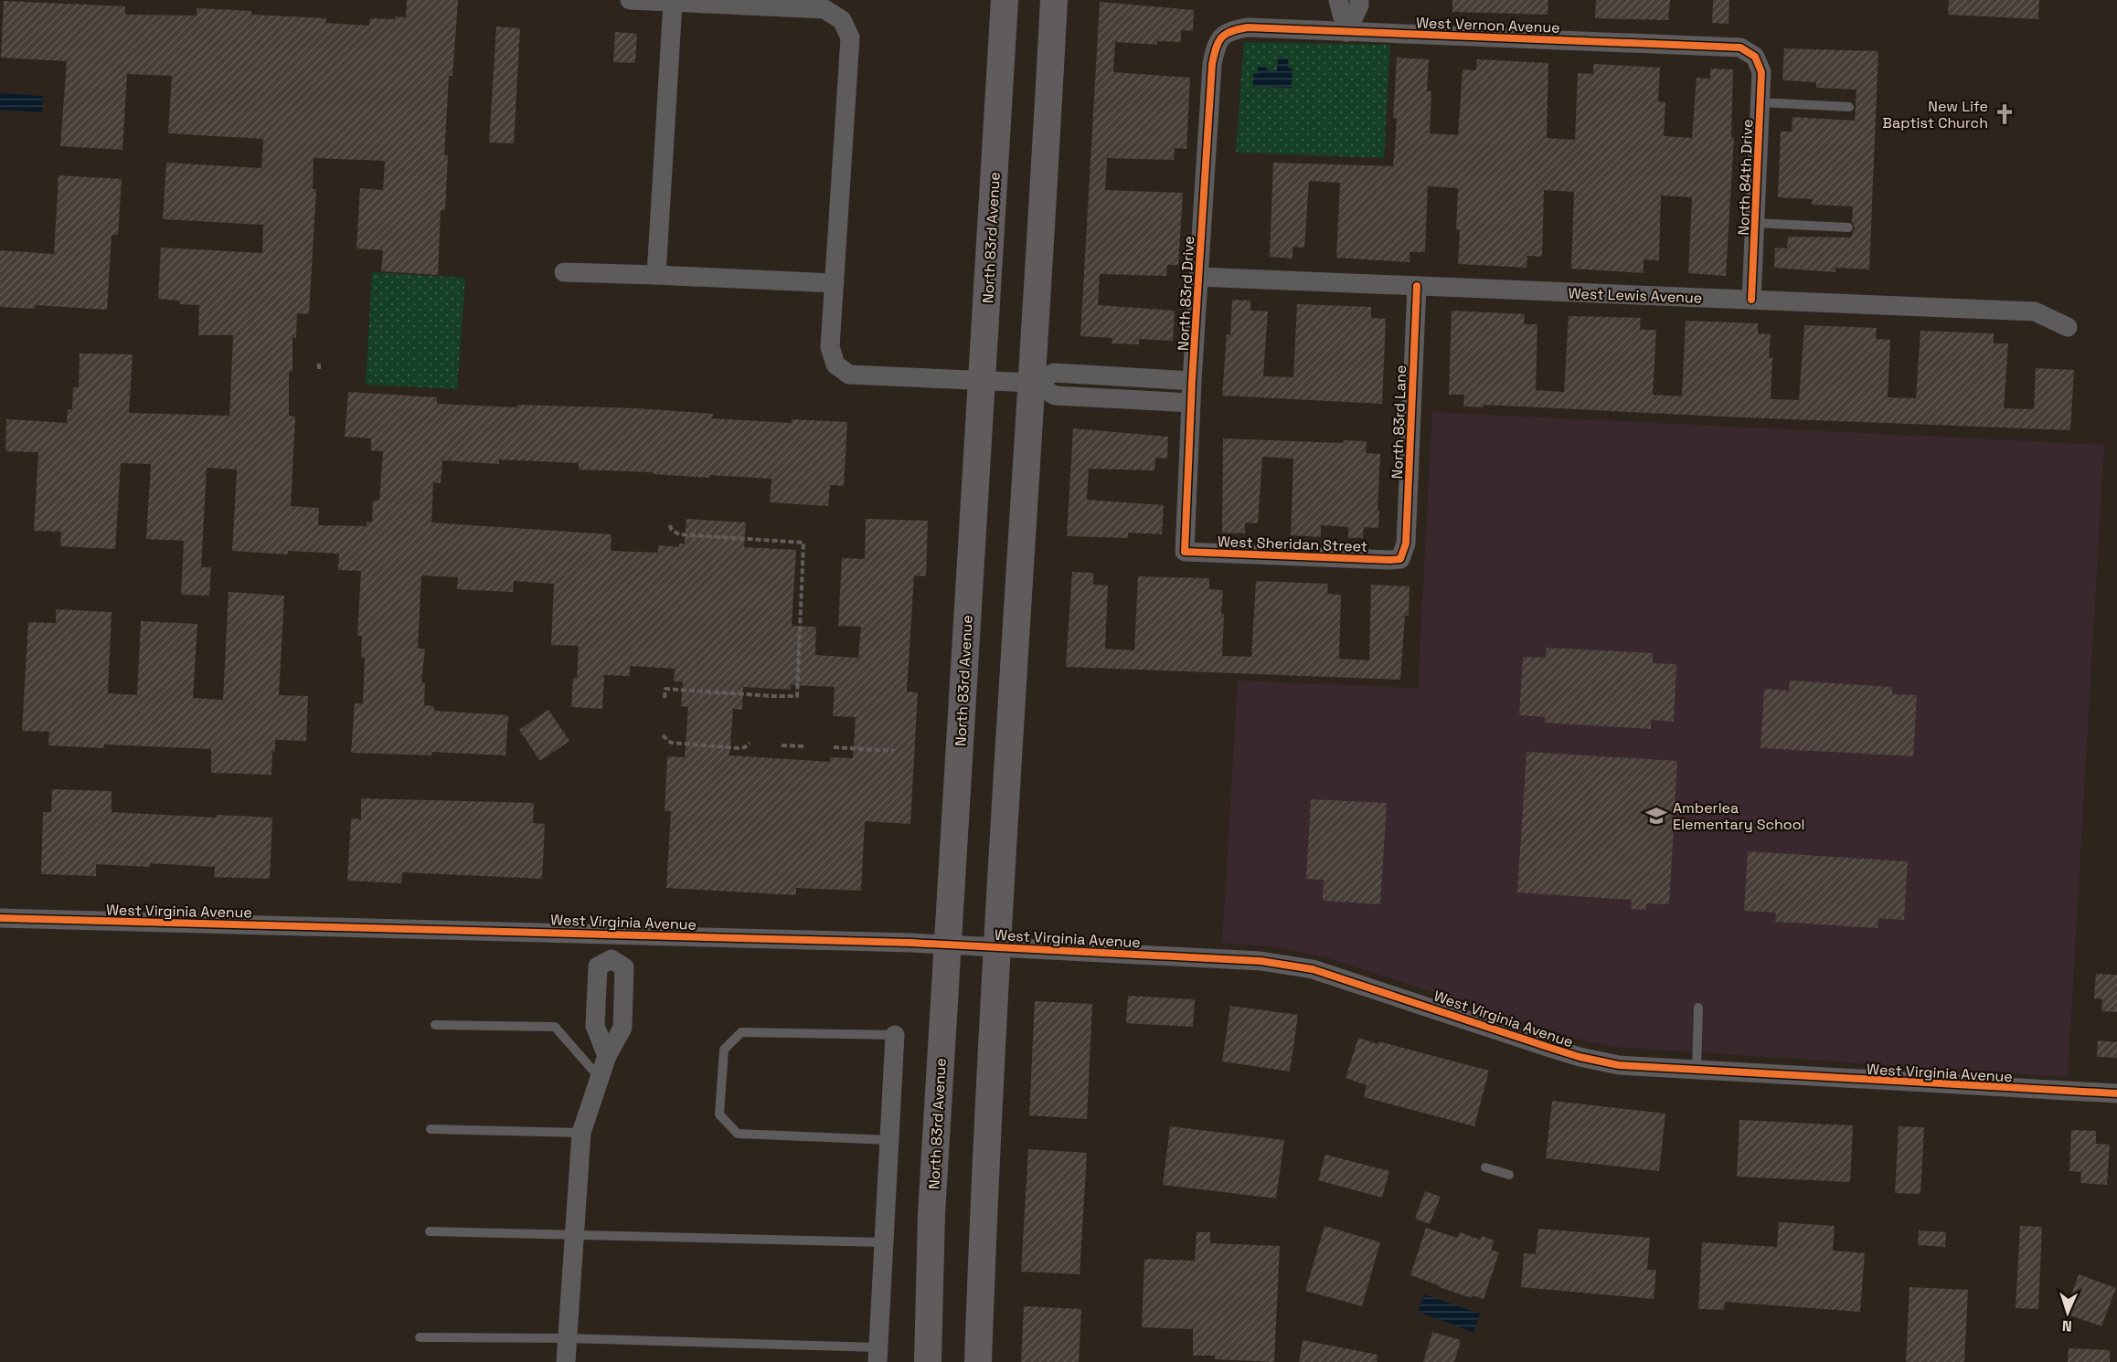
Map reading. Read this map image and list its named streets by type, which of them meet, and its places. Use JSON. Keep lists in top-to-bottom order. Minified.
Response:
{"streets":{"main road":["North 83rd Avenue"],"street":["West Vernon Avenue","North 84th Drive","North 83rd Drive","West Lewis Avenue","North 83rd Lane","West Sheridan Street","West Virginia Avenue"]},"crossings":[["West Vernon Avenue","North 84th Drive"],["West Vernon Avenue","North 83rd Drive"],["North 84th Drive","West Lewis Avenue"],["North 83rd Avenue","West Virginia Avenue"],["North 83rd Drive","West Lewis Avenue"],["North 83rd Drive","West Sheridan Street"],["West Lewis Avenue","North 83rd Lane"],["North 83rd Lane","West Sheridan Street"]],"places":{"church":["New Life Baptist Church"],"school or university":["Amberlea Elementary School"]},"north":"bottom"}
